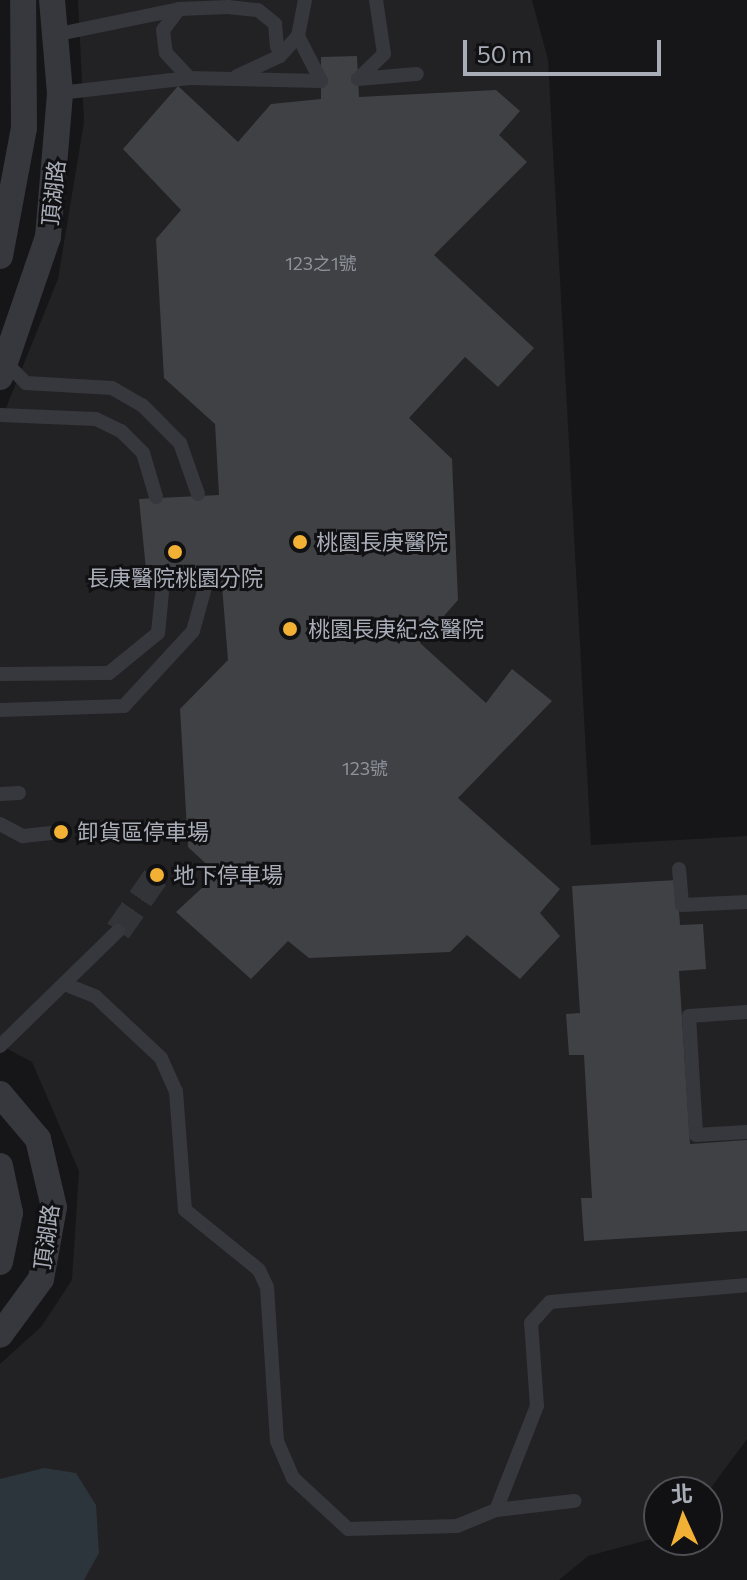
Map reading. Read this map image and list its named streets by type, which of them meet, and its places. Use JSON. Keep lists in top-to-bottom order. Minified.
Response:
{"streets":{"street":["頂湖路"]},"places":["桃園長庚醫院","長庚醫院桃園分院","桃園長庚紀念醫院","卸貨區停車場","地下停車場"],"house_numbers":["123之1號","123號"],"scale_bar":"50 m","north":"top"}
